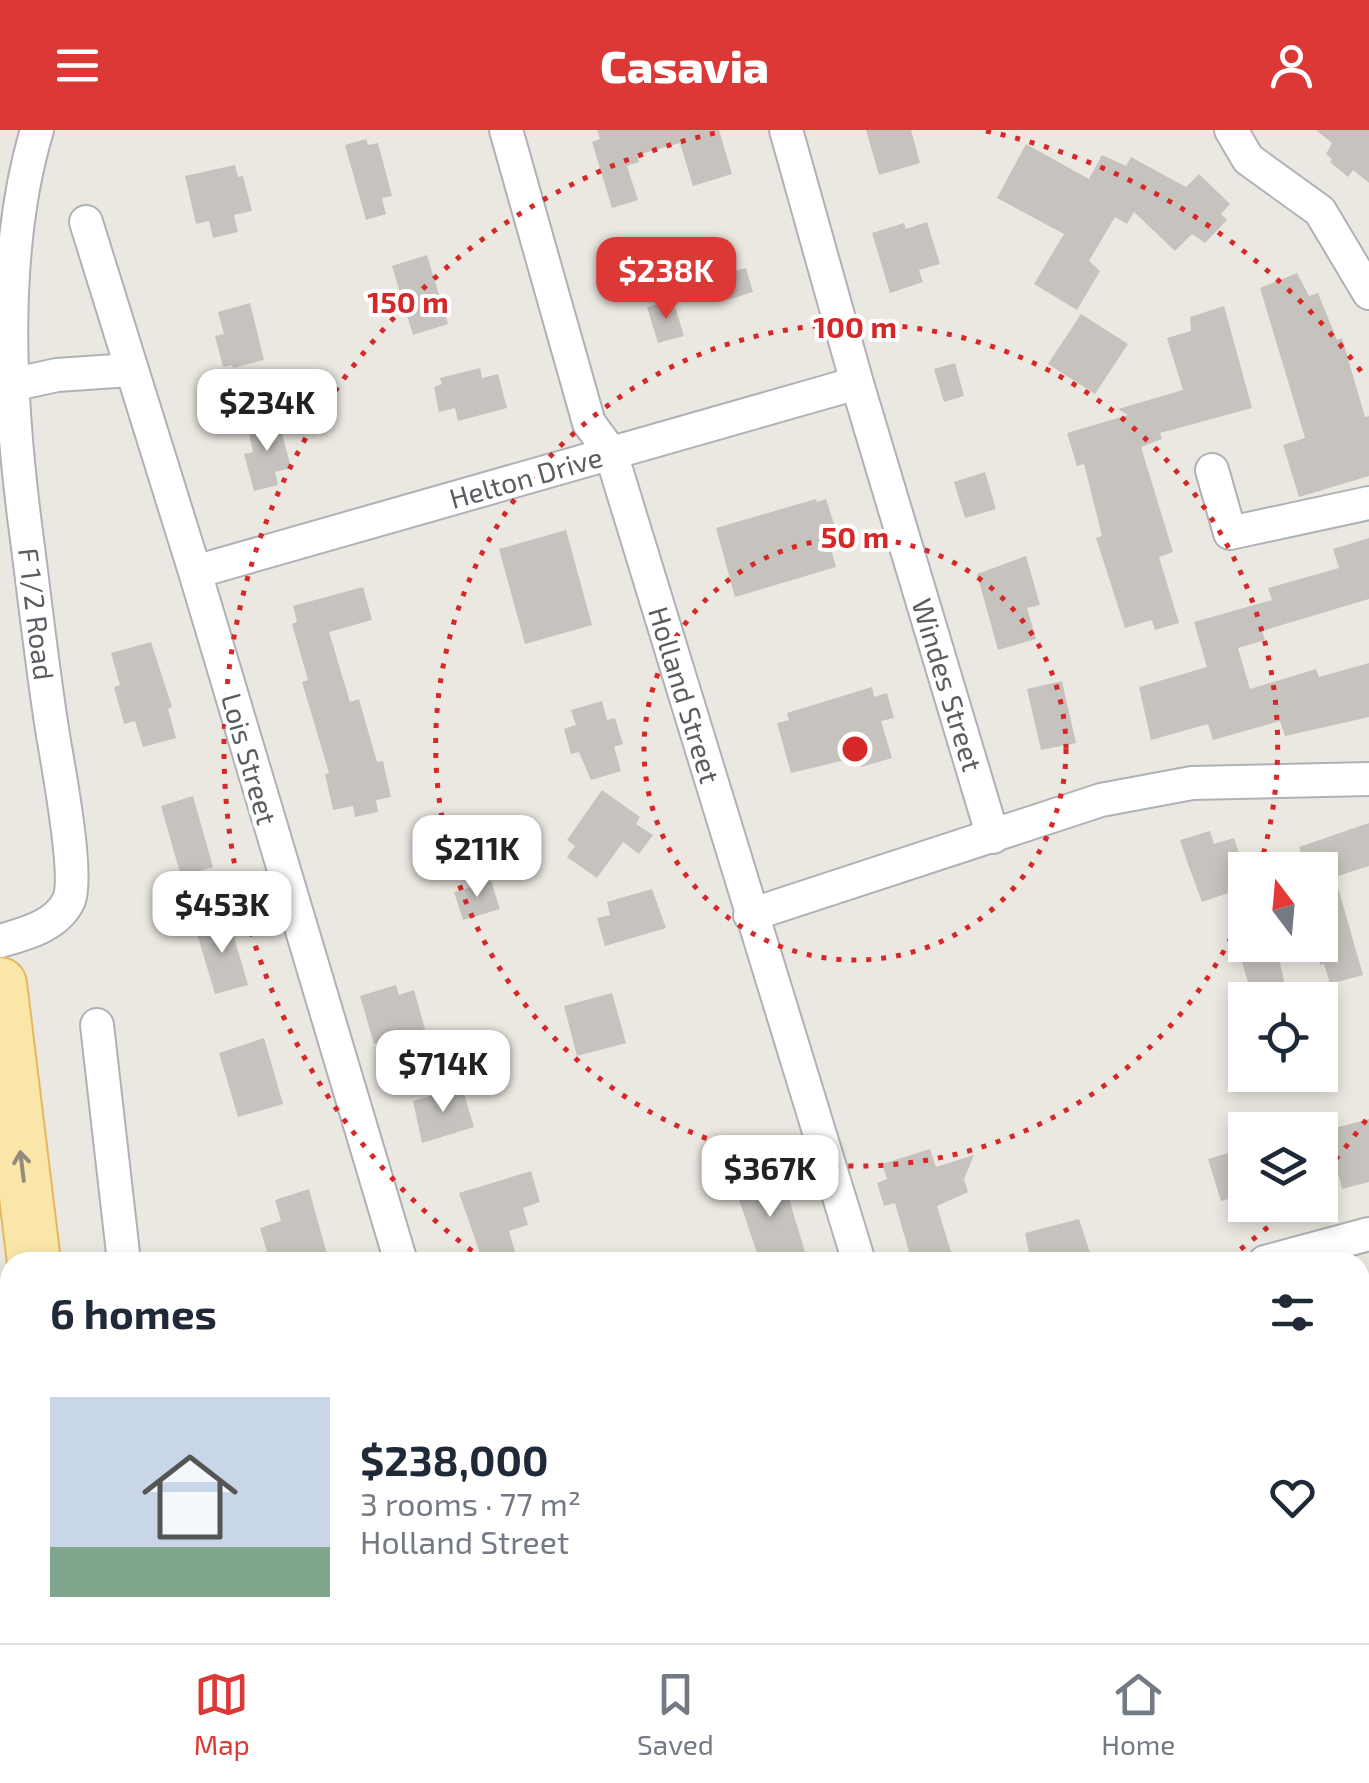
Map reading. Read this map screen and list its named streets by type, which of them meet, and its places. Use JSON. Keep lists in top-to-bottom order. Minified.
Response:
{"streets":{"street":["Helton Drive","F 1/2 Road","Windes Street","Holland Street","Lois Street"]},"crossings":[["Helton Drive","Windes Street"],["Helton Drive","Holland Street"],["Helton Drive","Lois Street"]],"north":"top","page":{"header":"Casavia","price":["$238K","$234K","$211K","$453K","$714K","$367K"],"heading":"6 homes","list":[{"name":"$238,000","note":"3 rooms · 77 m² · Holland Street"}],"tabs":["Map","Saved","Home"]},"rings":["150 m","100 m","50 m"]}
